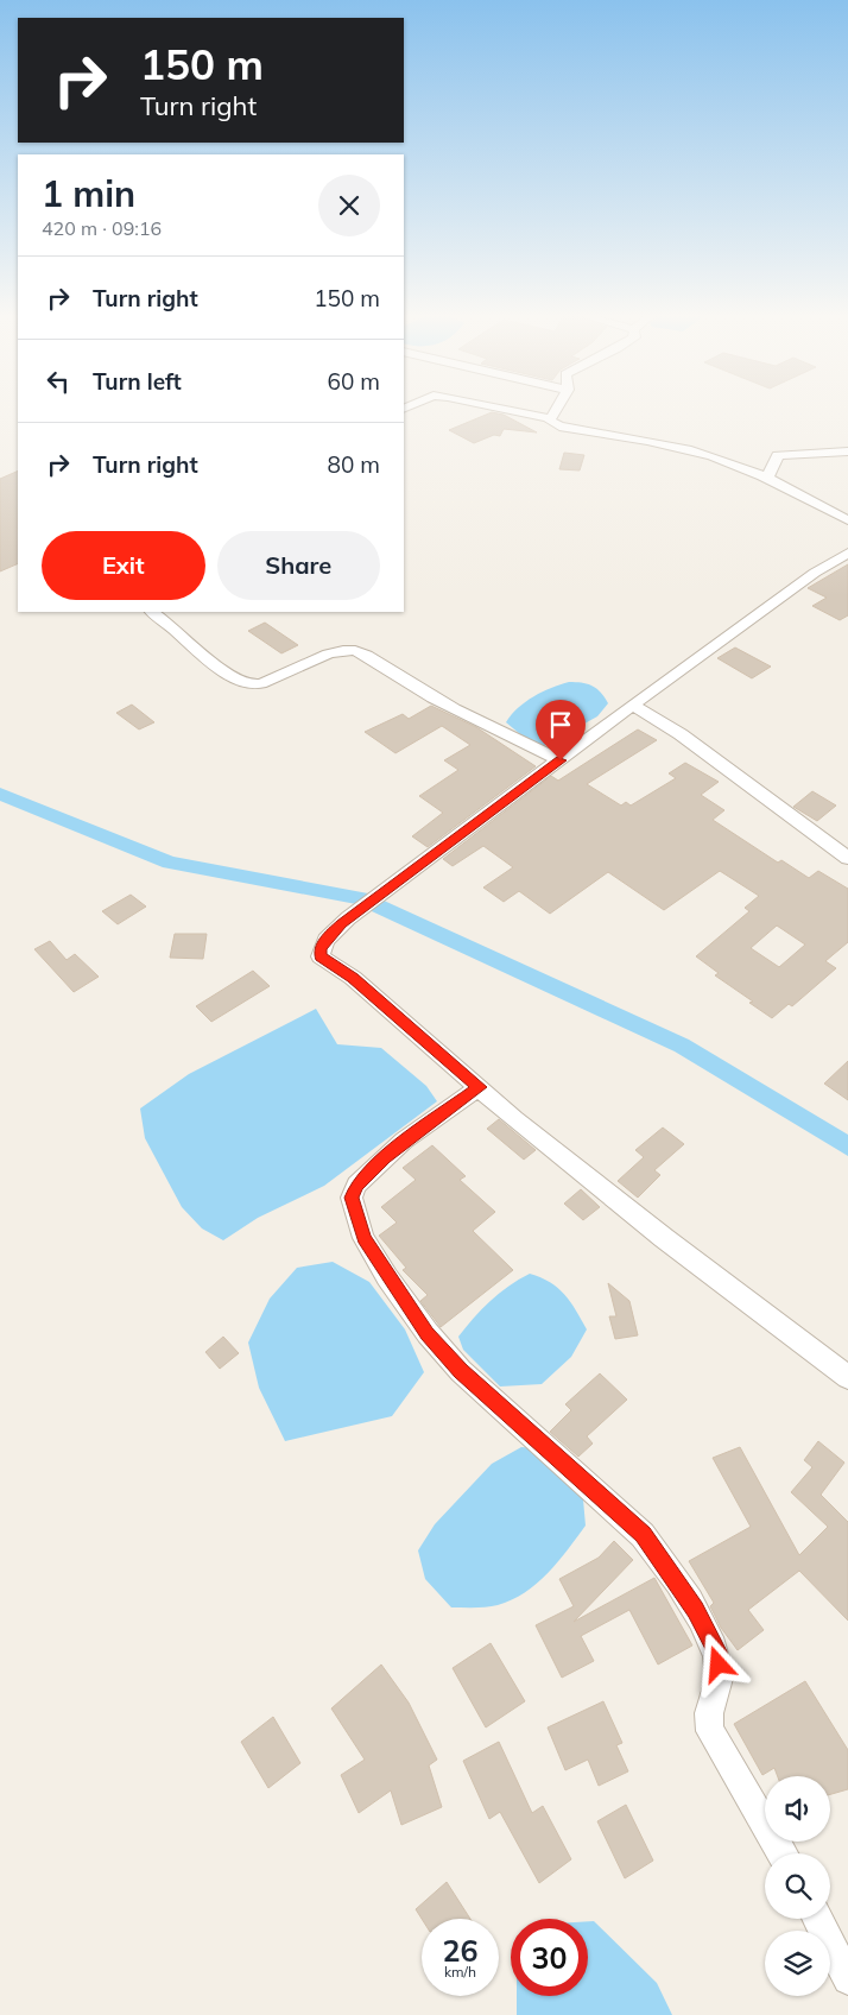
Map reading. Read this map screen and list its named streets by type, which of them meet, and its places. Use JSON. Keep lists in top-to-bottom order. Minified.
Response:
{"page":{"turn":["150 m","Turn right"],"heading":["1 min","420 m · 09:16"],"list":[{"name":"Turn right","value":"150 m"},{"name":"Turn left","value":"60 m"},{"name":"Turn right","value":"80 m"}],"buttons":["Exit","Share"],"speed":"26 km/h","limit":"30"}}
